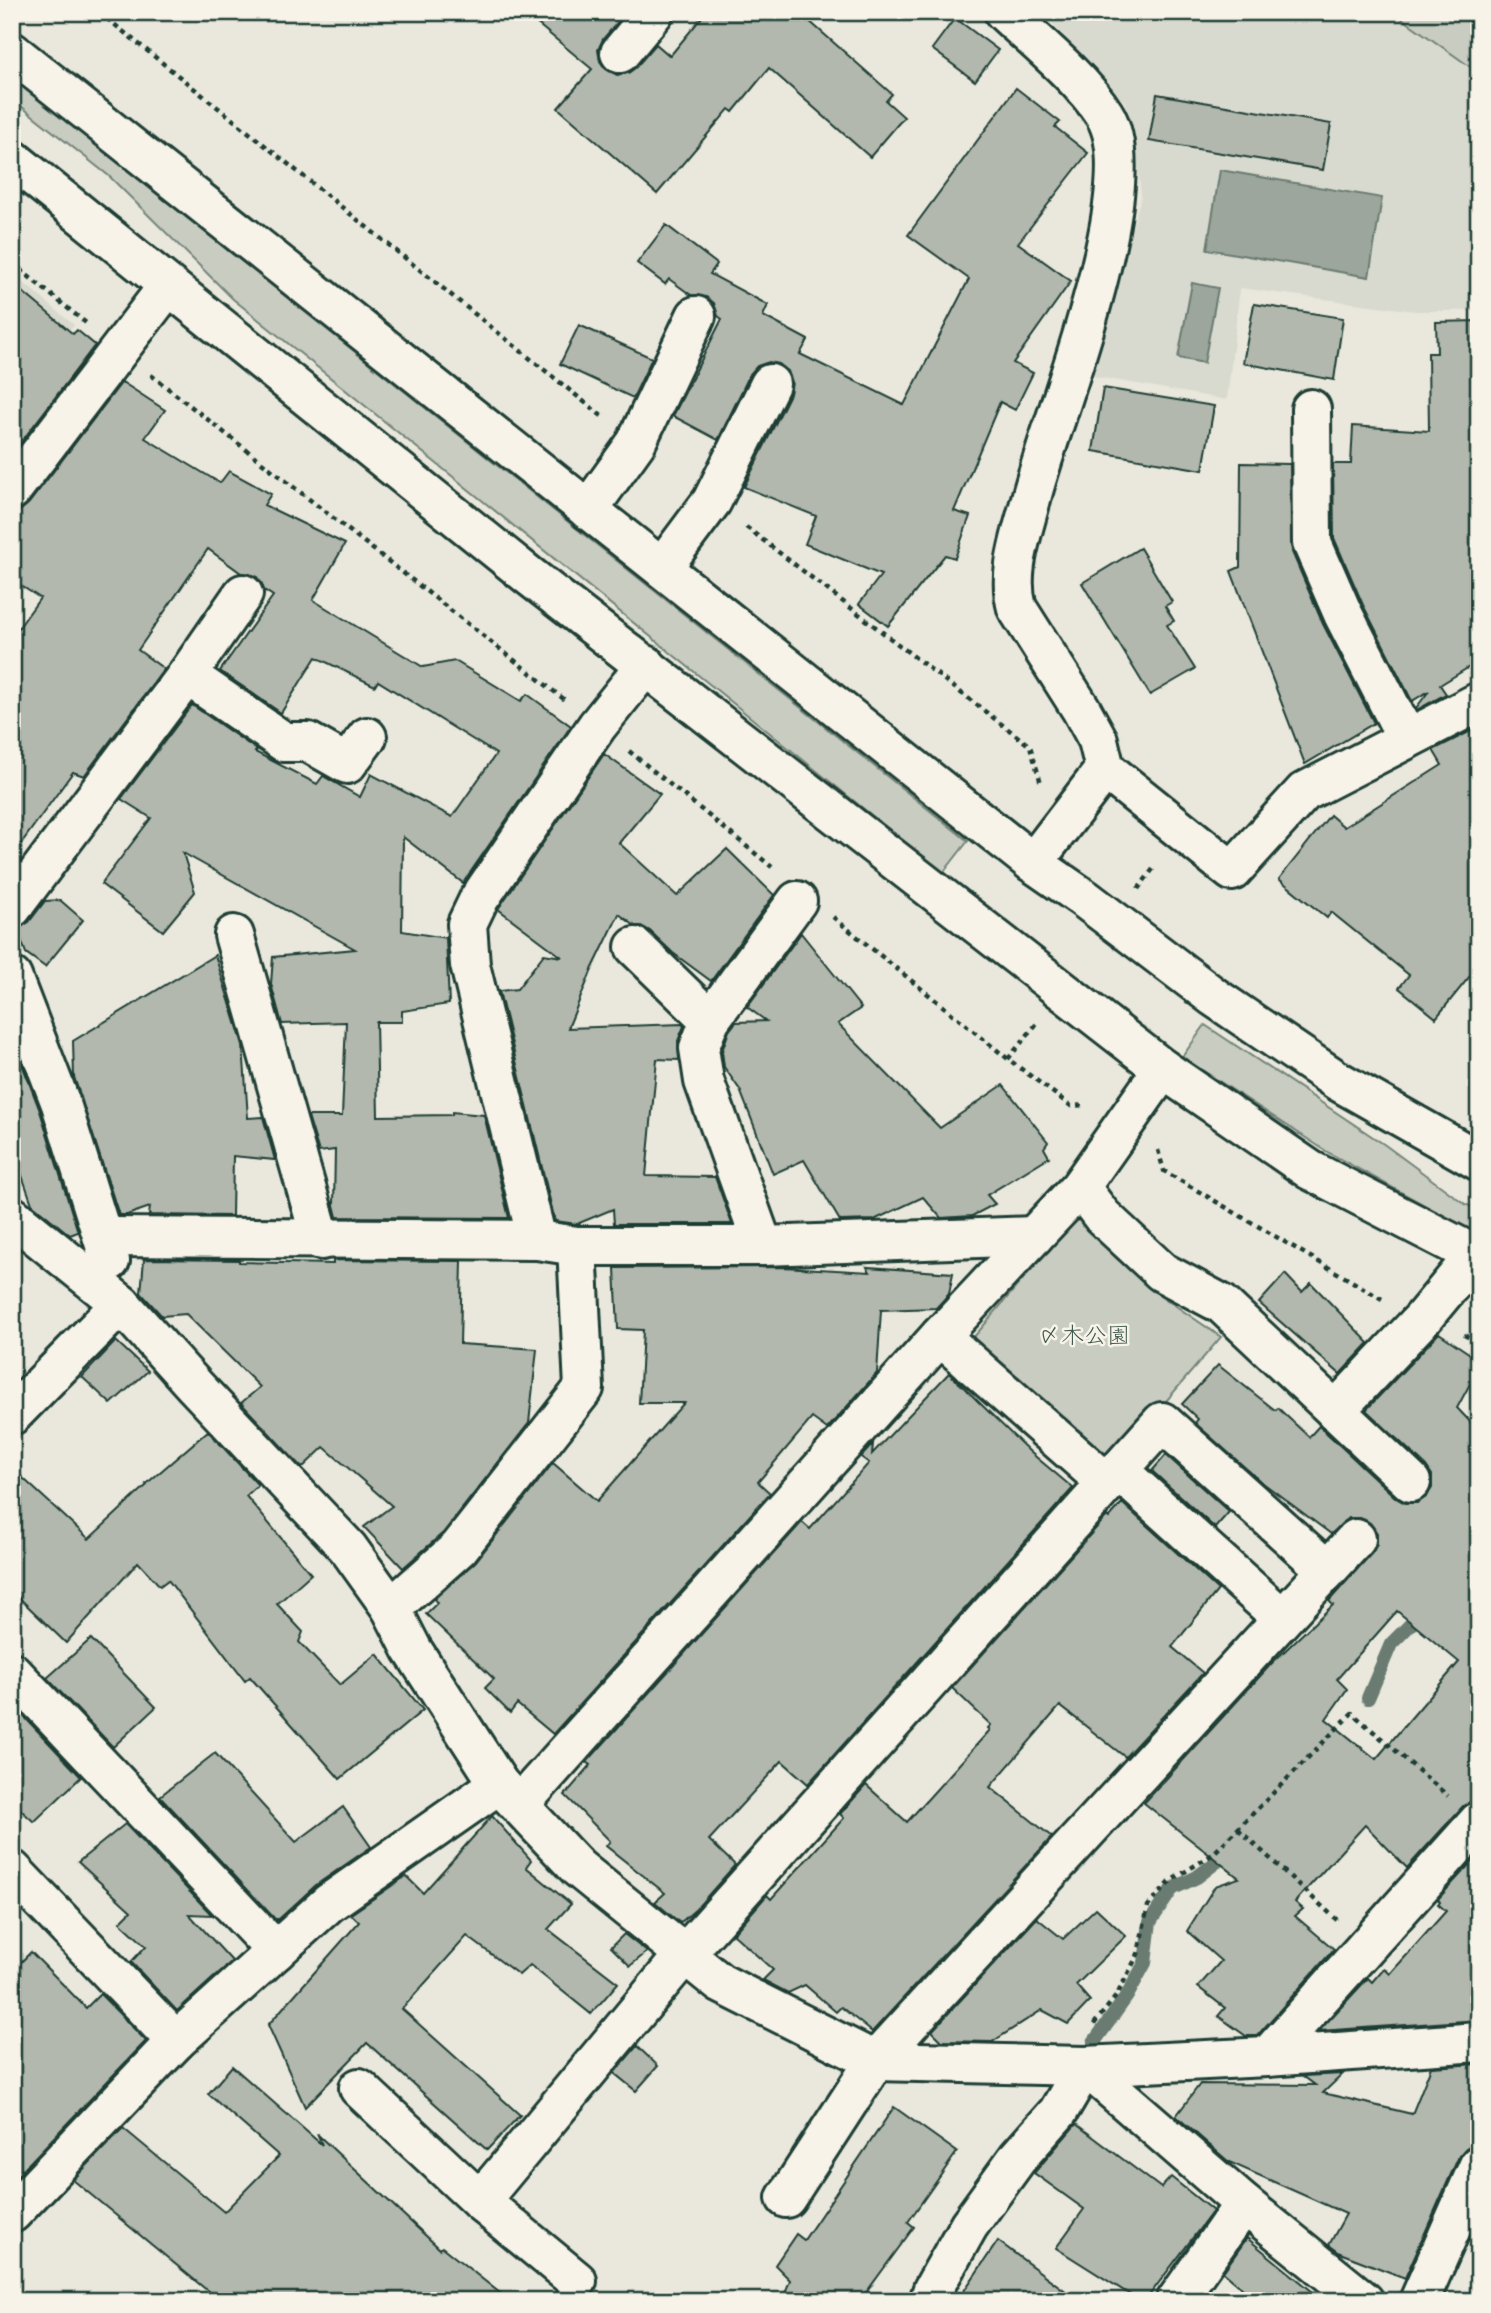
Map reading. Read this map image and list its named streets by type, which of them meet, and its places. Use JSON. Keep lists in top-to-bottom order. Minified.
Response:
{"parks":["〆木公園"]}
